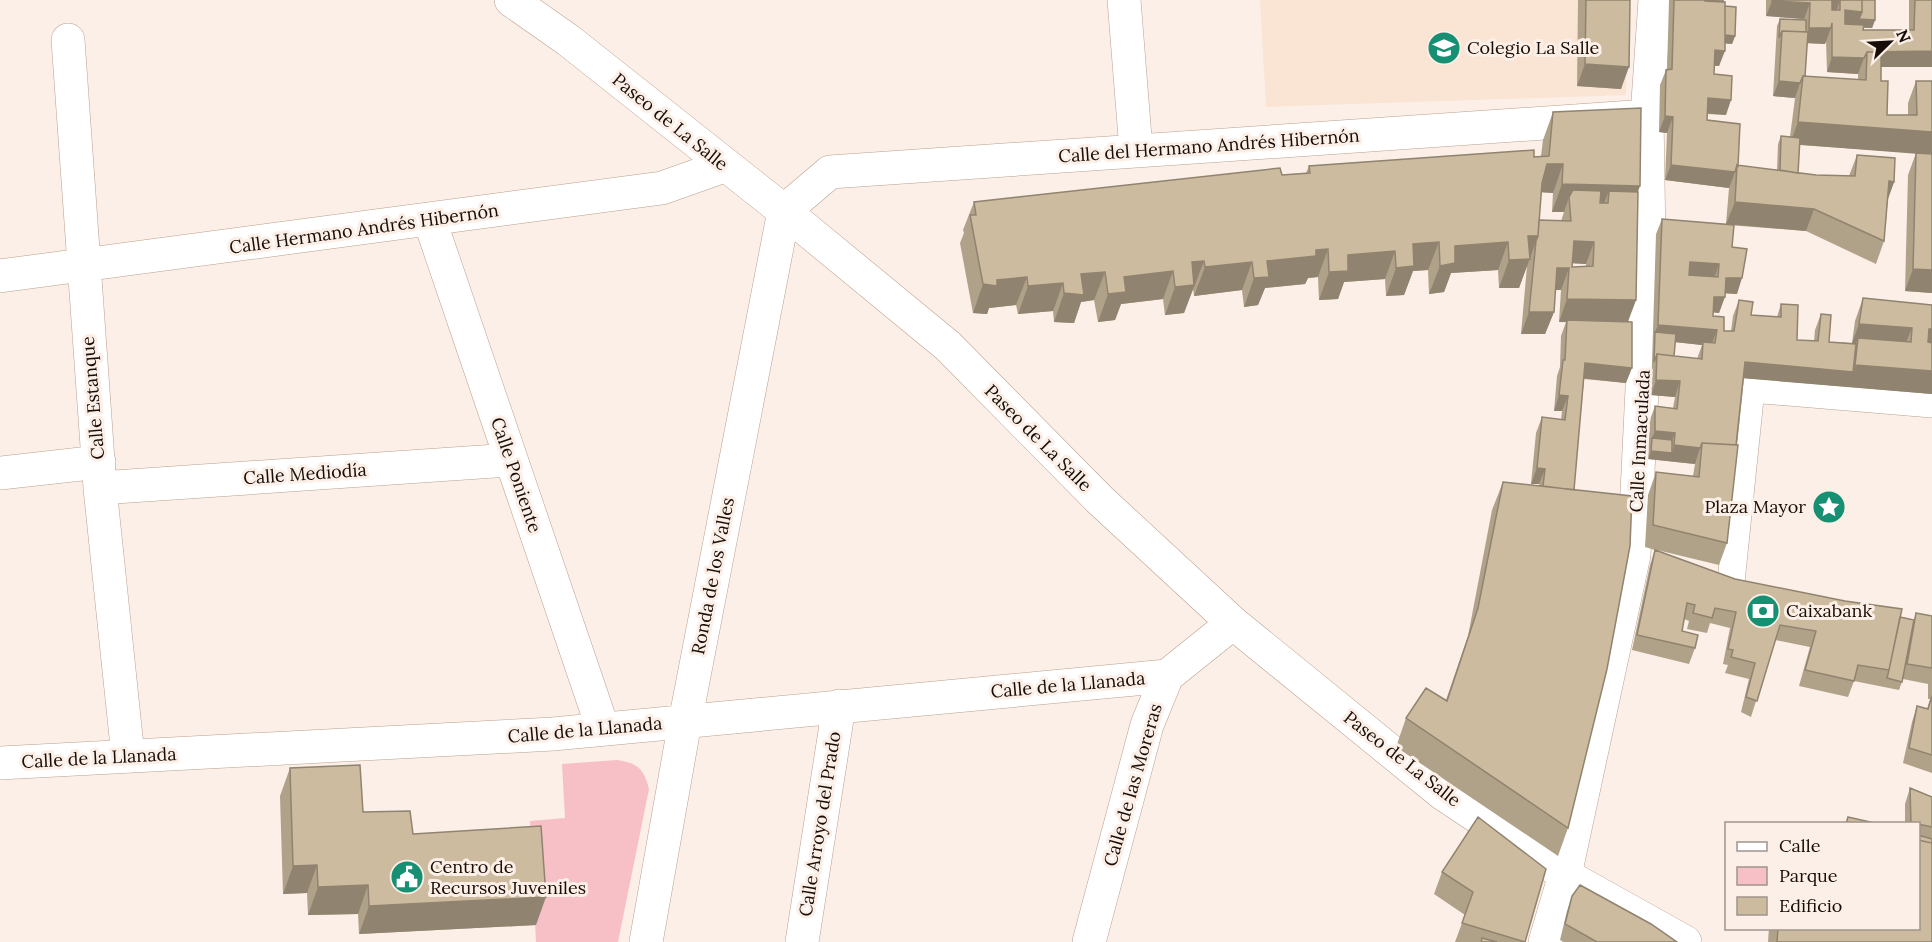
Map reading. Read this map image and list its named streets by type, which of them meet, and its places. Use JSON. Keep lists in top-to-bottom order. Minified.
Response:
{"streets":{"street":["Paseo de La Salle","Calle del Hermano Andrés Hibernón","Calle Hermano Andrés Hibernón","Calle Estanque","Calle Inmaculada","Calle Mediodía","Calle Poniente","Ronda de los Valles","Calle de la Llanada","Calle de las Moreras","Calle Arroyo del Prado"]},"crossings":[["Paseo de La Salle","Calle del Hermano Andrés Hibernón"],["Paseo de La Salle","Calle Hermano Andrés Hibernón"],["Paseo de La Salle","Calle Inmaculada"],["Paseo de La Salle","Ronda de los Valles"],["Paseo de La Salle","Calle de las Moreras"],["Calle del Hermano Andrés Hibernón","Calle Inmaculada"],["Calle del Hermano Andrés Hibernón","Ronda de los Valles"],["Calle Hermano Andrés Hibernón","Calle Estanque"],["Calle Hermano Andrés Hibernón","Calle Poniente"],["Calle Estanque","Calle Mediodía"],["Calle Estanque","Calle de la Llanada"],["Calle Mediodía","Calle Poniente"],["Calle Poniente","Calle de la Llanada"],["Ronda de los Valles","Calle de la Llanada"],["Calle de la Llanada","Calle de las Moreras"],["Calle de la Llanada","Calle Arroyo del Prado"]],"places":{"school or university":["Colegio La Salle"],"place":["Plaza Mayor"],"bank":["Caixabank"],"public building":["Centro de Recursos Juveniles"]},"legend":["Calle","Parque","Edificio"],"north":"top right"}
